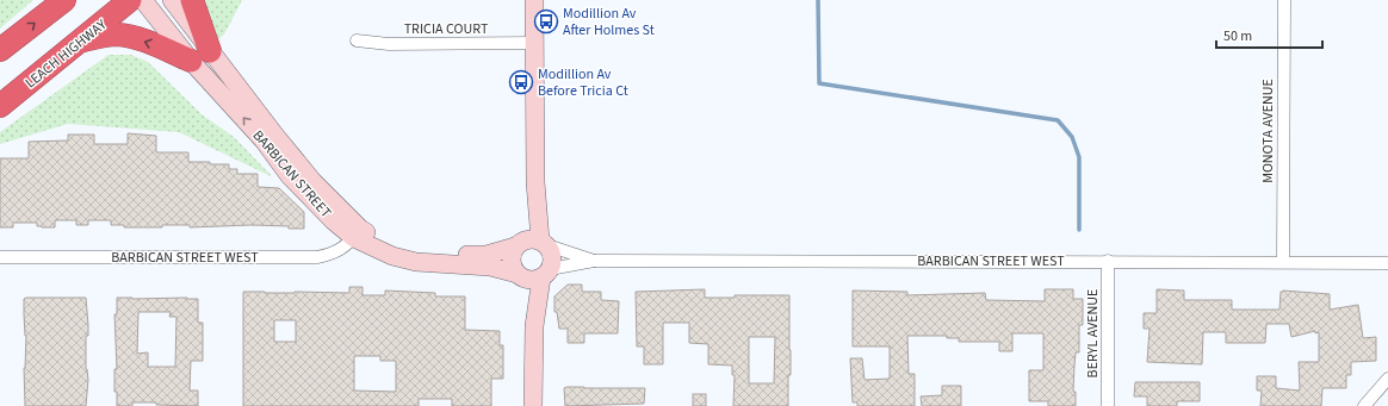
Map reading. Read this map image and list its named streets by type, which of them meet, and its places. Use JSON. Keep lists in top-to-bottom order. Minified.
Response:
{"streets":{"highway":["LEACH HIGHWAY"],"street":["TRICIA COURT","MONOTA AVENUE","BARBICAN STREET","BARBICAN STREET WEST","BERYL AVENUE"]},"crossings":[["MONOTA AVENUE","BARBICAN STREET WEST"],["BARBICAN STREET","BARBICAN STREET WEST"],["BARBICAN STREET WEST","BERYL AVENUE"]],"places":{"bus stop":["Modillion Av After Holmes St","Modillion Av Before Tricia Ct"]},"scale_bar":"50 m"}
